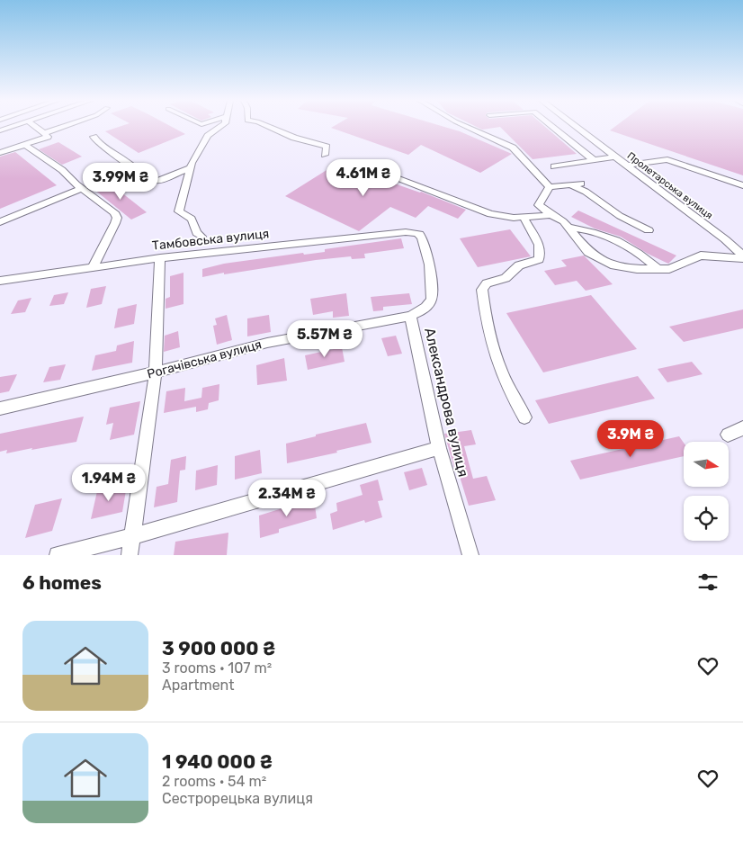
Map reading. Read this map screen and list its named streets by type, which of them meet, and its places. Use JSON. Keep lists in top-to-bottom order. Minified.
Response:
{"streets":{"street":["Пролетарська вулиця","Тамбовська вулиця","Рогачівська вулиця","Александрова вулиця"]},"crossings":[["Тамбовська вулиця","Александрова вулиця"],["Рогачівська вулиця","Александрова вулиця"]],"north":"right","page":{"price":["4.61M ₴","3.99M ₴","5.57M ₴","3.9M ₴","1.94M ₴","2.34M ₴"],"heading":"6 homes","list":[{"name":"3 900 000 ₴","note":"3 rooms · 107 m² · Apartment"},{"name":"1 940 000 ₴","note":"2 rooms · 54 m² · Сестрорецька вулиця"}]}}
